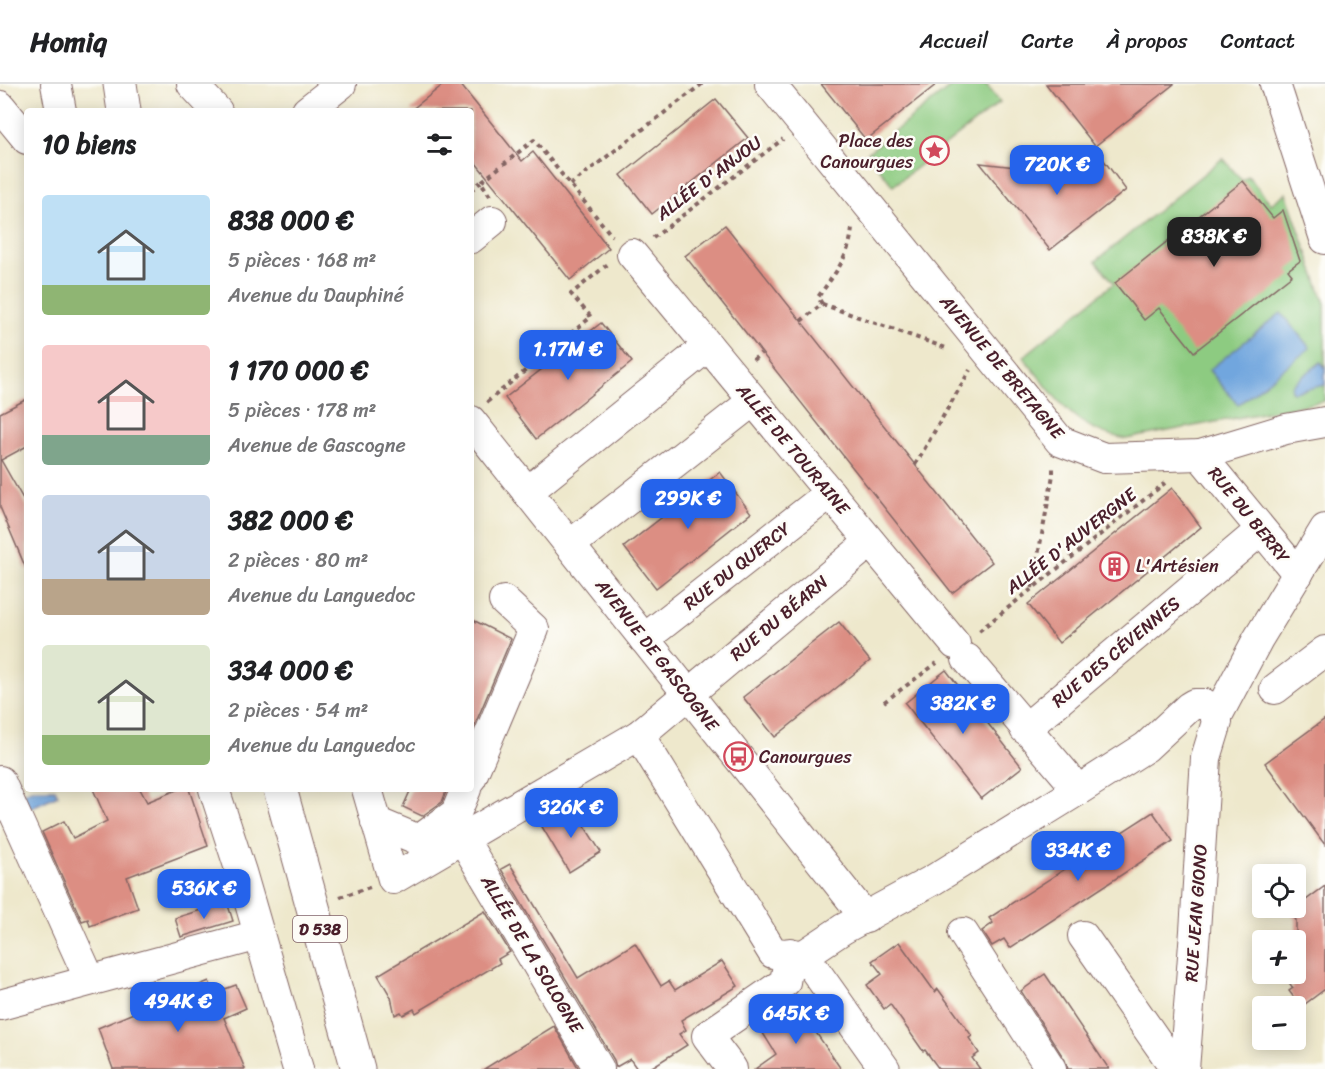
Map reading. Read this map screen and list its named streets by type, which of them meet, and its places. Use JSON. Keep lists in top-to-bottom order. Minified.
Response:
{"streets":{"main road":["D 538"],"street":["AVENUE DE BRETAGNE","ALLÉE DE TOURAINE","RUE DU BERRY","RUE DU QUERCY","RUE DU BÉARN","RUE DES CÉVENNES","AVENUE DE GASCOGNE","RUE JEAN GIONO","ALLÉE DE LA SOLOGNE"],"path":["ALLÉE D'ANJOU","ALLÉE D'AUVERGNE"]},"crossings":[["ALLÉE D'ANJOU","AVENUE DE BRETAGNE"],["ALLÉE D'ANJOU","ALLÉE DE TOURAINE"],["ALLÉE D'ANJOU","AVENUE DE GASCOGNE"],["AVENUE DE BRETAGNE","RUE DU BERRY"],["AVENUE DE BRETAGNE","ALLÉE D'AUVERGNE"],["ALLÉE DE TOURAINE","ALLÉE D'AUVERGNE"],["ALLÉE DE TOURAINE","RUE DU QUERCY"],["ALLÉE DE TOURAINE","RUE DU BÉARN"],["ALLÉE DE TOURAINE","RUE DES CÉVENNES"],["RUE DU BERRY","ALLÉE D'AUVERGNE"],["RUE DU BERRY","RUE DES CÉVENNES"],["RUE DU QUERCY","AVENUE DE GASCOGNE"],["RUE DU BÉARN","AVENUE DE GASCOGNE"],["RUE DU BÉARN","ALLÉE DE LA SOLOGNE"]],"places":{"place":["Place des Canourgues"],"building":["L'Artésien"],"bus stop":["Canourgues"]},"page":{"header":"Homiq","nav":["Accueil","Carte","À propos","Contact"],"heading":"10 biens","price":["720K €","838K €","1.17M €","299K €","382K €","326K €","334K €","536K €","494K €","645K €"],"list":[{"name":"838 000 €","note":"5 pièces · 168 m² · Avenue du Dauphiné"},{"name":"1 170 000 €","note":"5 pièces · 178 m² · Avenue de Gascogne"},{"name":"382 000 €","note":"2 pièces · 80 m² · Avenue du Languedoc"},{"name":"334 000 €","note":"2 pièces · 54 m² · Avenue du Languedoc"}],"map_buttons":["+","−"]}}
